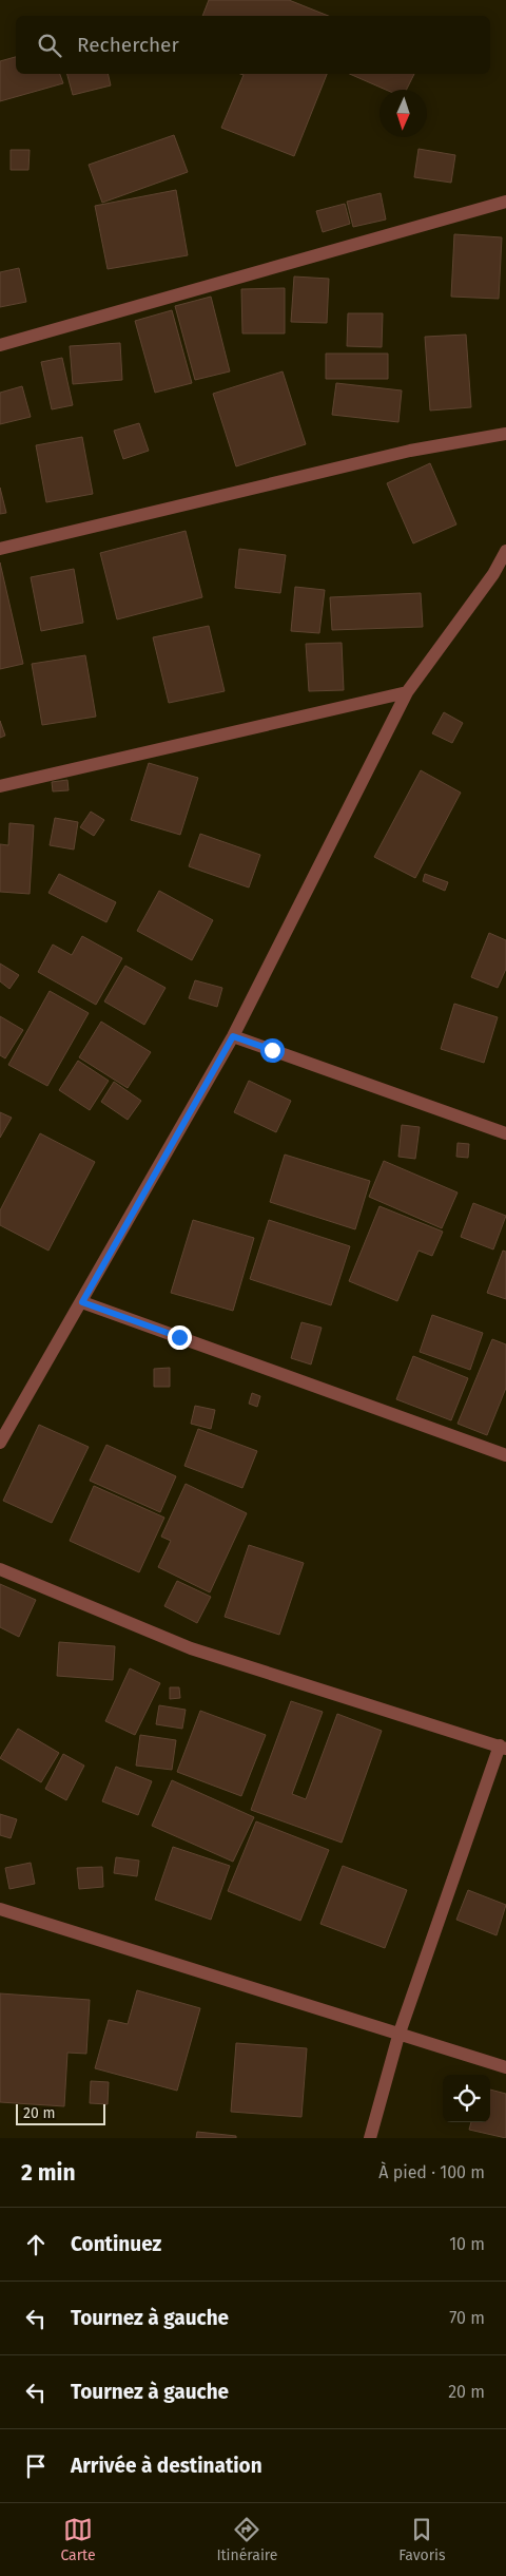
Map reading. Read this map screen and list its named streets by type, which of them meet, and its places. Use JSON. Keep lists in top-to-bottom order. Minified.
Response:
{"scale_bar":"20 m","north":"bottom","page":{"search":"Rechercher","scale":"20 m","heading":["2 min","À pied · 100 m"],"list":[["Continuez","10 m"],["Tournez à gauche","70 m"],["Tournez à gauche","20 m"],"Arrivée à destination"],"nav":["Carte","Itinéraire","Favoris"]}}
